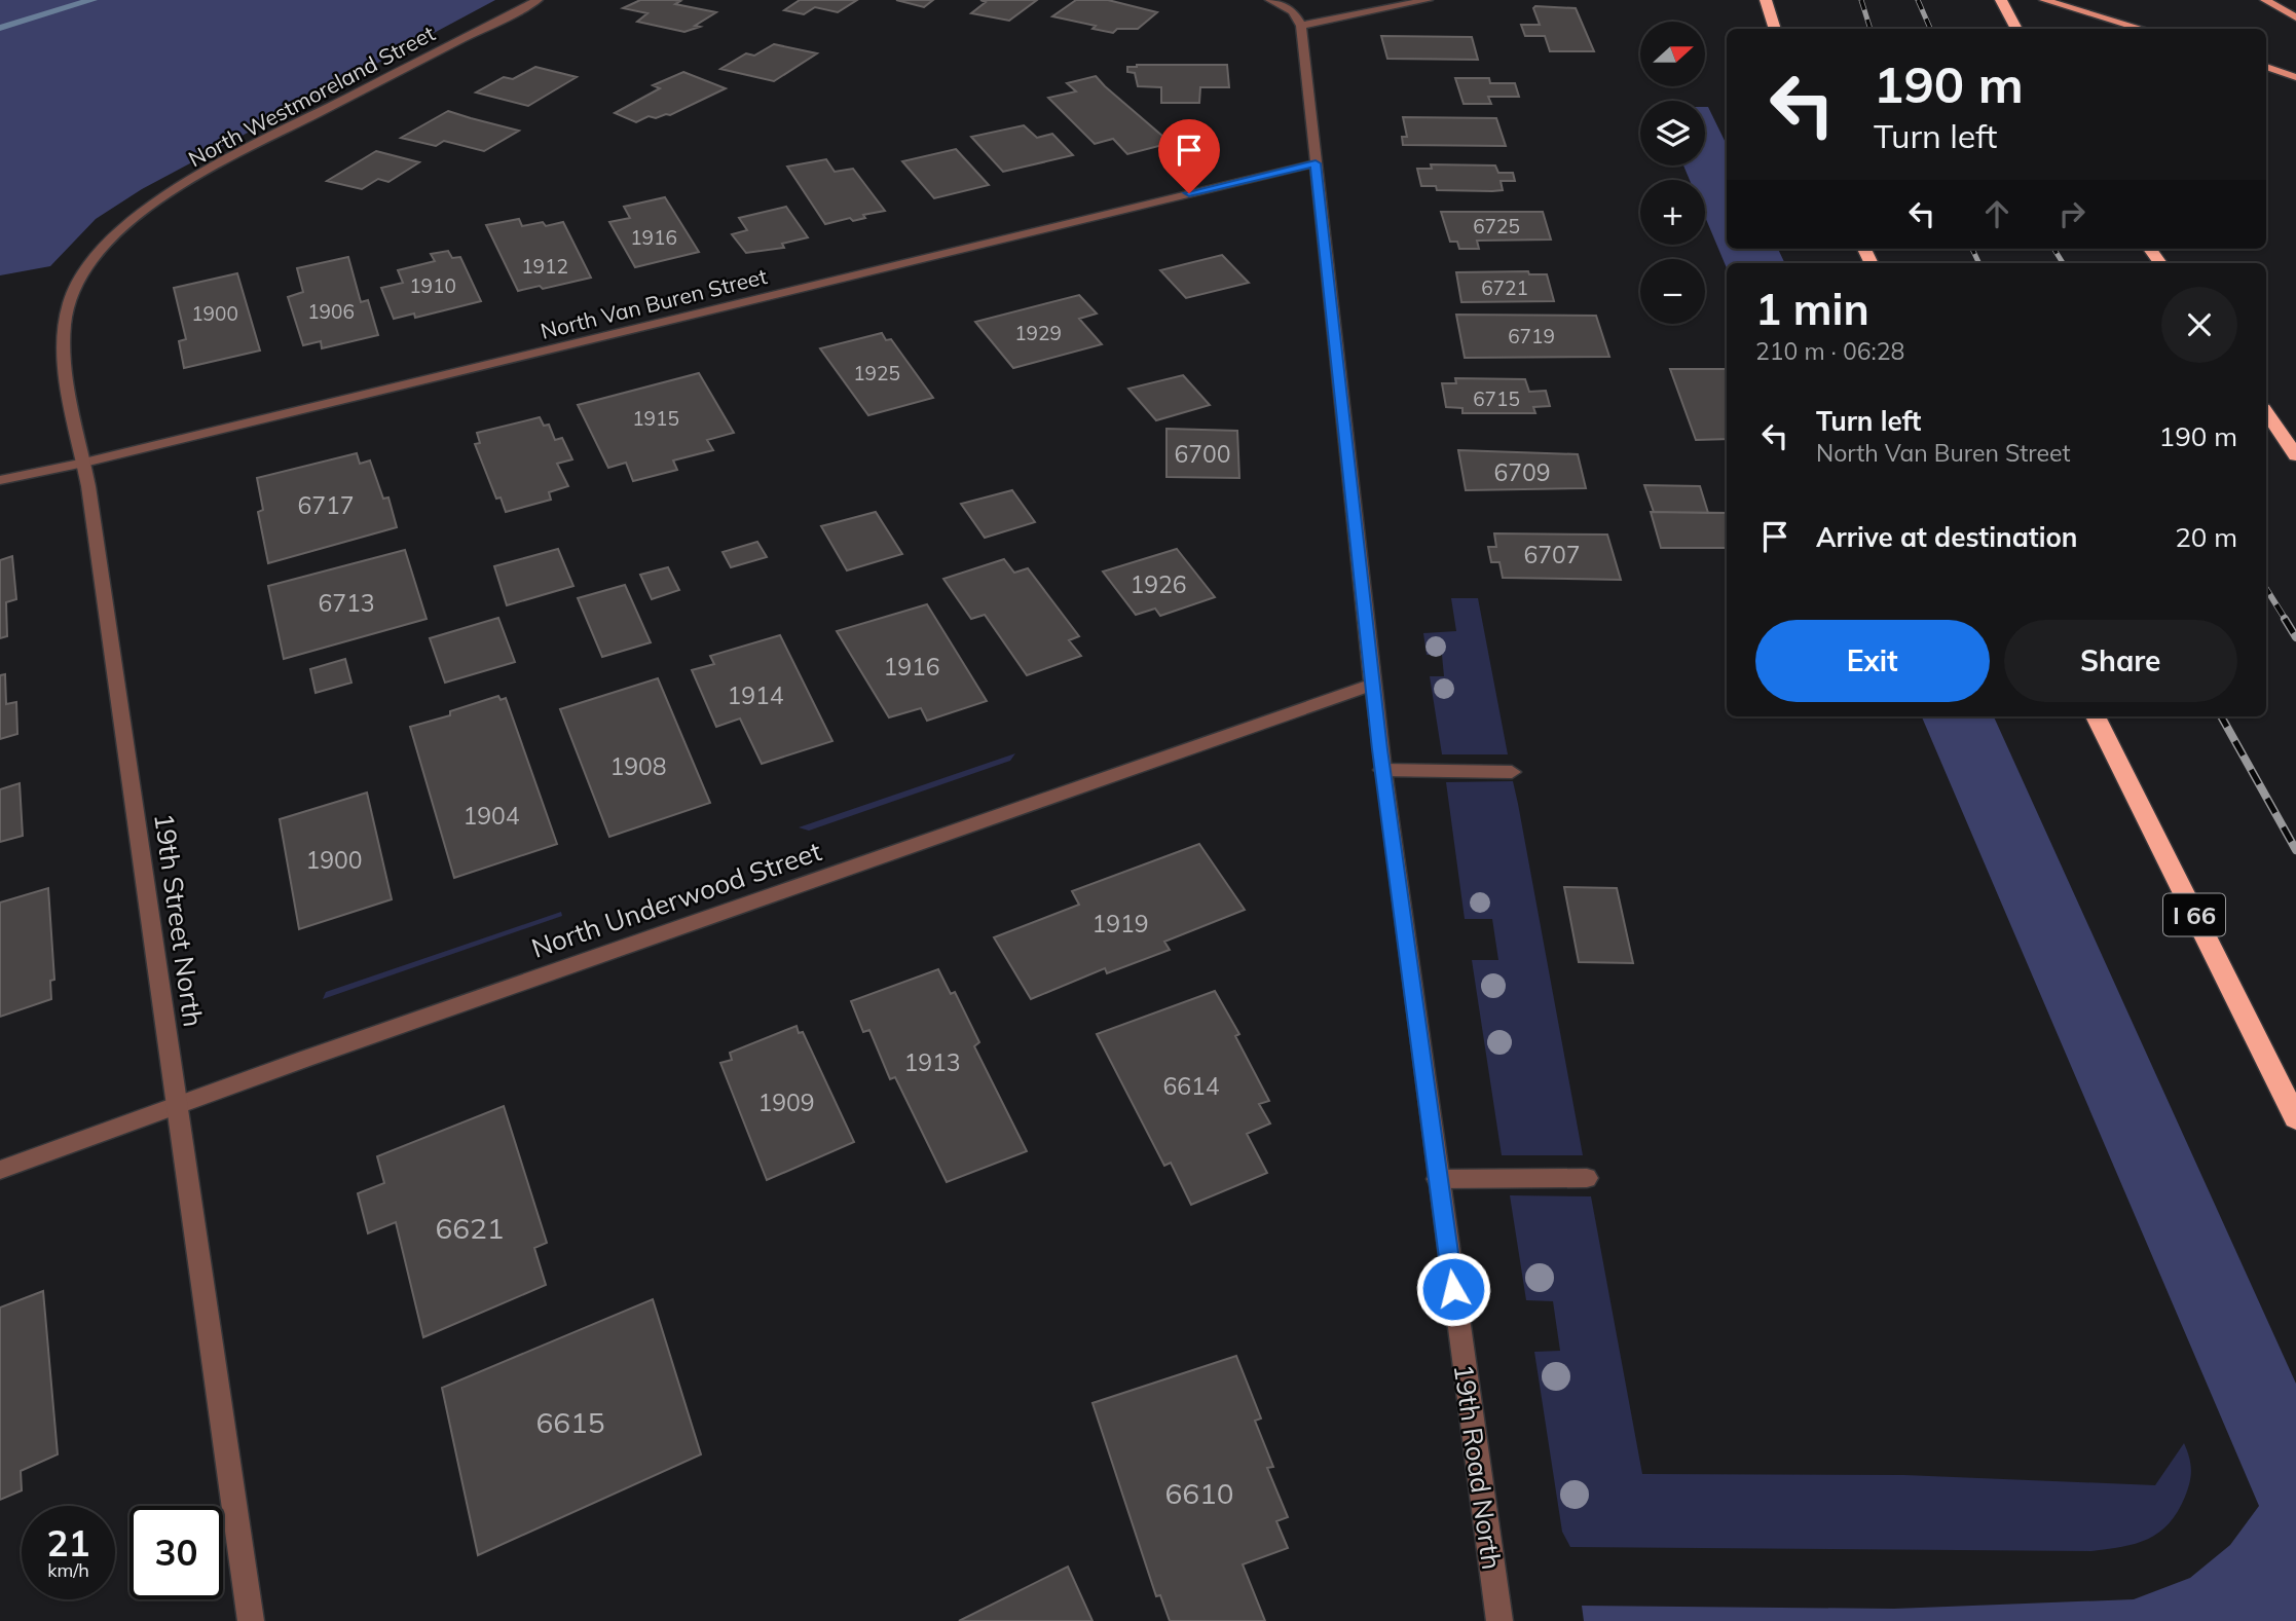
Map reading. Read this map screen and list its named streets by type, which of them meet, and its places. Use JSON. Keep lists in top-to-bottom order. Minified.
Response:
{"streets":{"highway":["I 66"],"street":["North Westmoreland Street","North Van Buren Street","North Underwood Street","19th Street North","19th Road North"]},"crossings":[["North Westmoreland Street","19th Street North"],["North Van Buren Street","19th Street North"],["North Van Buren Street","19th Road North"],["North Underwood Street","19th Street North"],["North Underwood Street","19th Road North"]],"house_numbers":["6725","1916","1912","1910","6721","1906","1900","1929","6719","1925","6715","1915","6700","6709","6717","6707","1926","6713","1916","1914","1908","1904","1900","1919","1913","6614","1909","6621","6615","6610"],"north":"right","page":{"map_buttons":["+","−"],"turn":["190 m","Turn left"],"heading":["1 min","210 m · 06:28"],"list":[{"name":"Turn left","note":"North Van Buren Street","value":"190 m"},{"name":"Arrive at destination","value":"20 m"}],"buttons":["Exit","Share"],"speed":"21 km/h","limit":"30"}}
